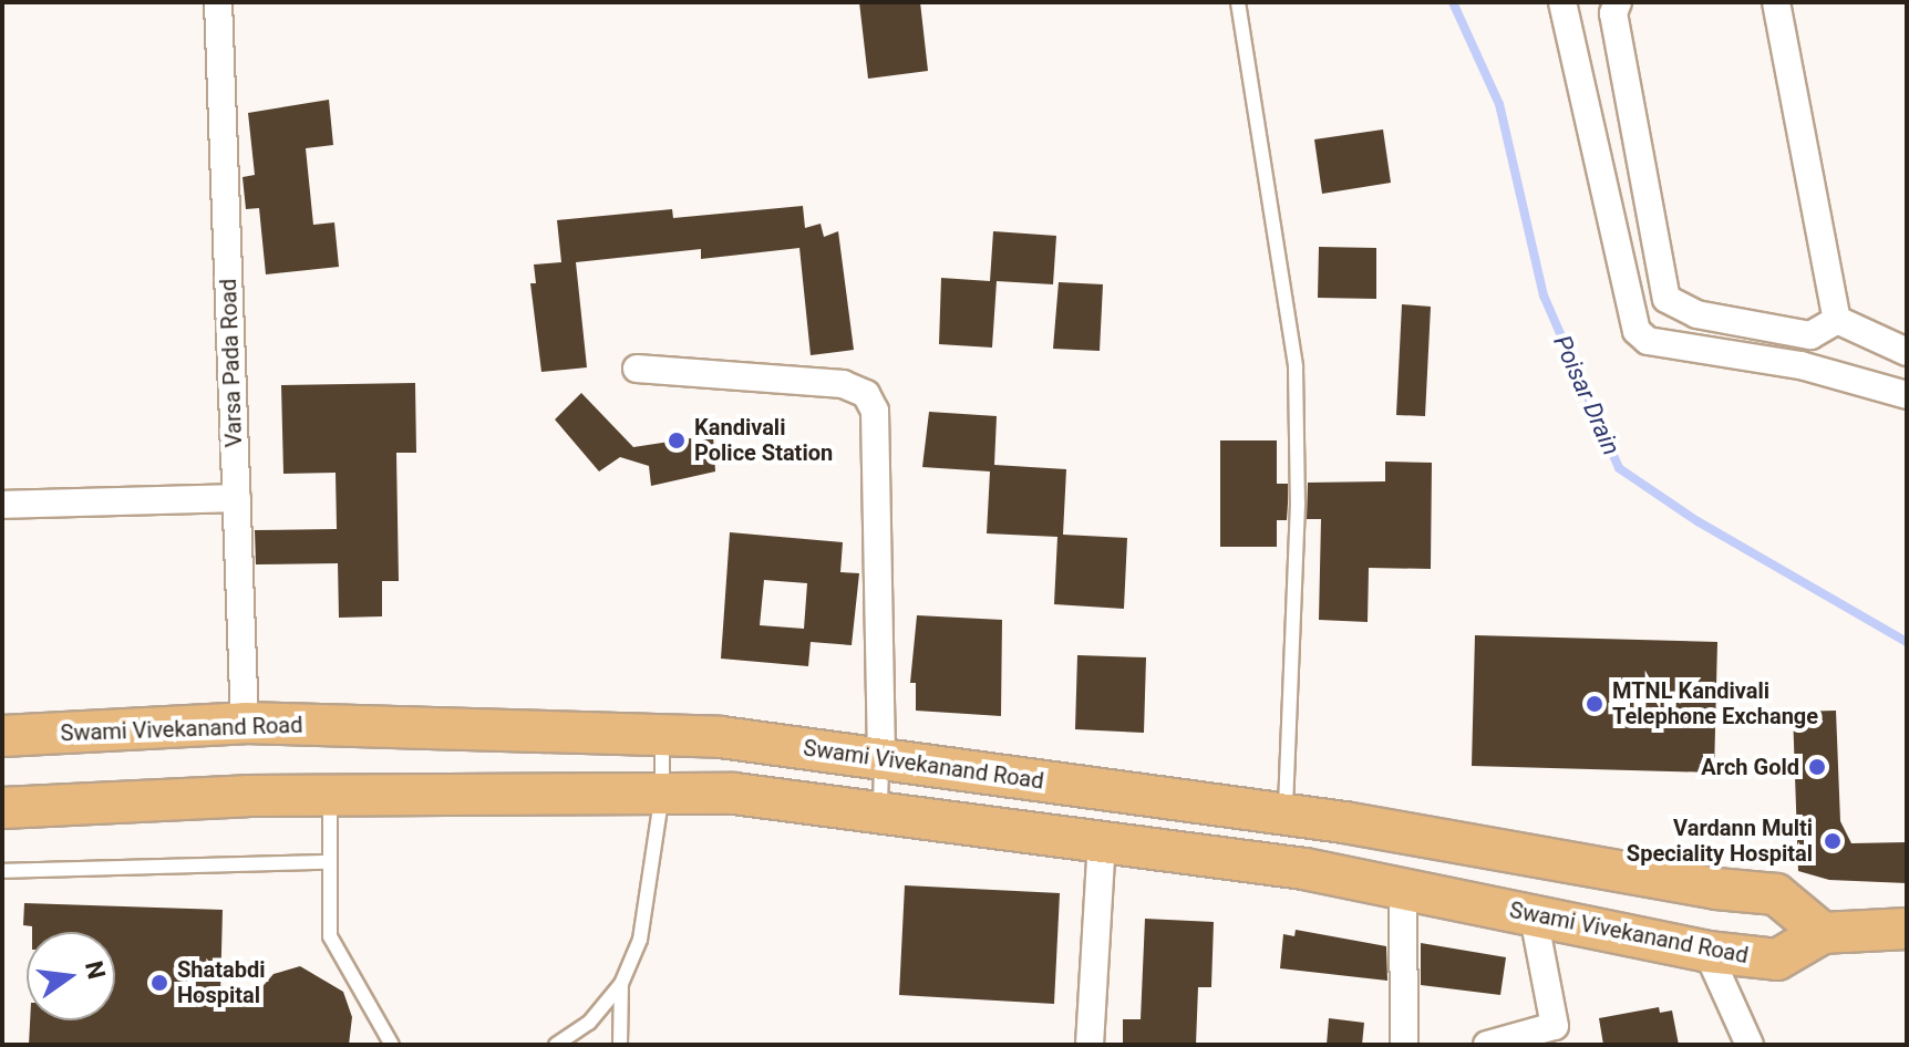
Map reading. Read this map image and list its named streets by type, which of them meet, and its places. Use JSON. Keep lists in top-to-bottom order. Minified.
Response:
{"streets":{"main road":["Swami Vivekanand Road"],"street":["Varsa Pada Road"]},"crossings":[["Varsa Pada Road","Swami Vivekanand Road"]],"water":["Poisar Drain"],"places":["Kandivali Police Station","MTNL Kandivali Telephone Exchange","Arch Gold","Vardann Multi Speciality Hospital","Shatabdi Hospital"],"north":"right"}
